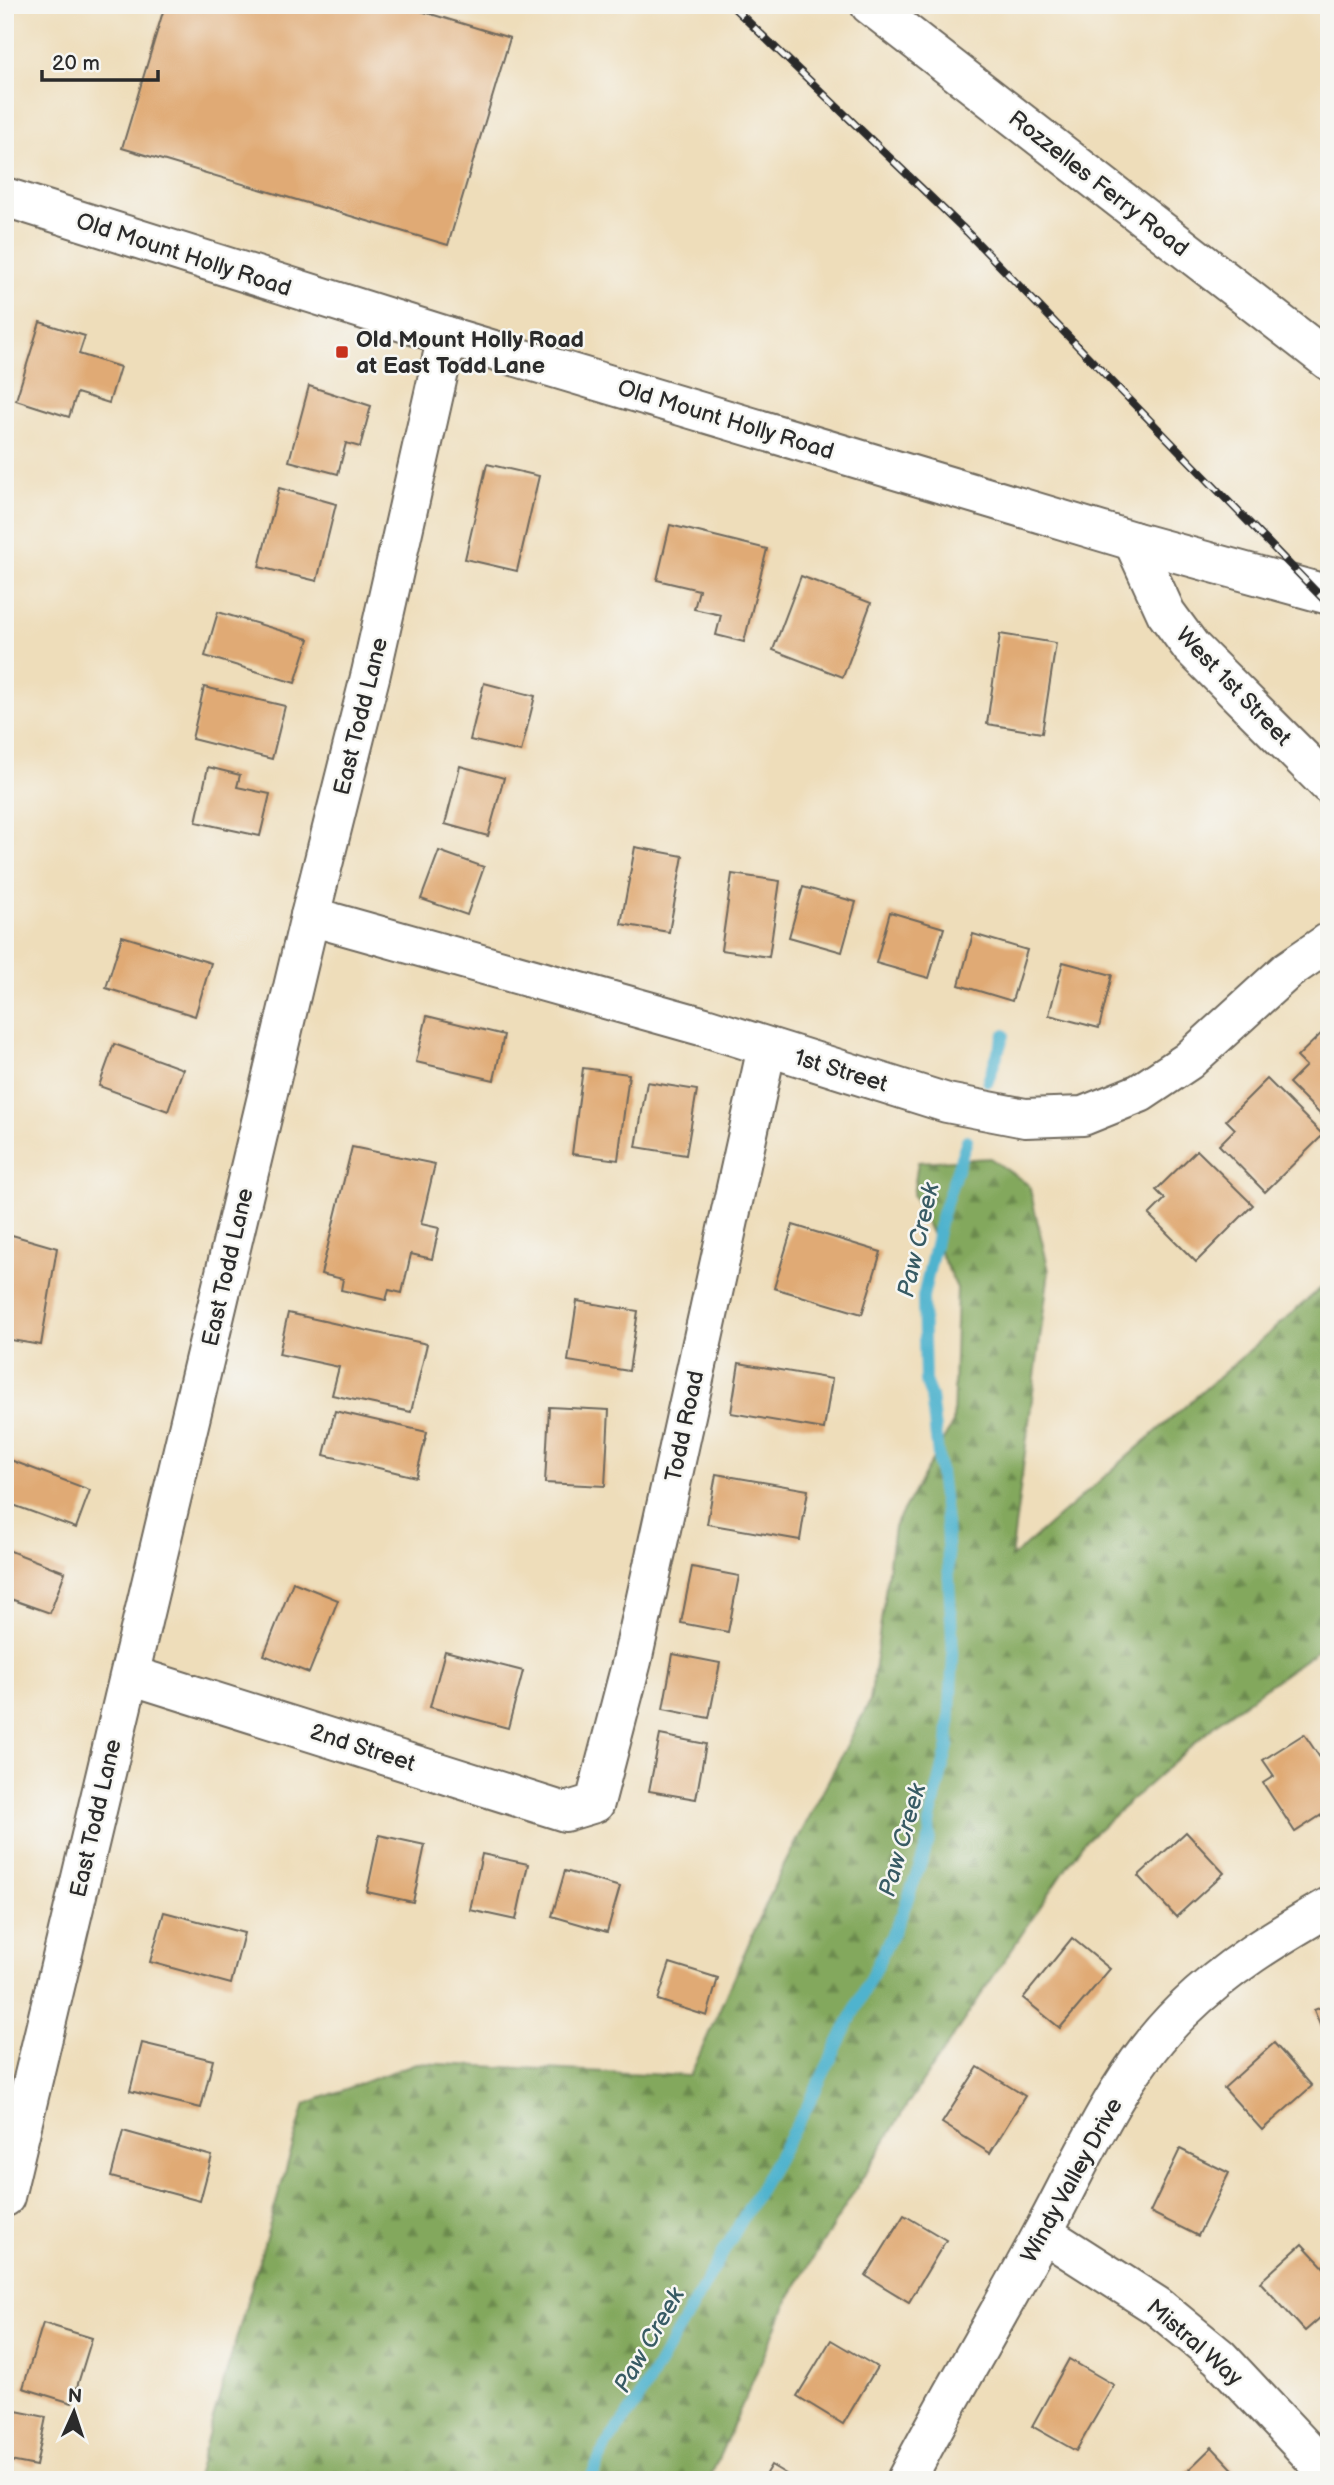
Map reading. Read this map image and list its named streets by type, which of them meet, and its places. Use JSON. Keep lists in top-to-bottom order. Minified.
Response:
{"streets":{"street":["Rozzelles Ferry Road","Old Mount Holly Road","West 1st Street","East Todd Lane","1st Street","Todd Road","2nd Street","Windy Valley Drive","Mistral Way"]},"crossings":[["Old Mount Holly Road","West 1st Street"],["Old Mount Holly Road","East Todd Lane"],["East Todd Lane","1st Street"],["East Todd Lane","2nd Street"],["1st Street","Todd Road"],["Todd Road","2nd Street"],["Windy Valley Drive","Mistral Way"]],"water":["Paw Creek"],"places":{"transit":["Old Mount Holly Road at East Todd Lane"]},"scale_bar":"20 m","north":"top"}
